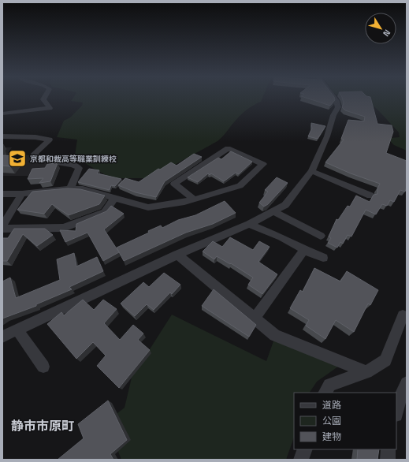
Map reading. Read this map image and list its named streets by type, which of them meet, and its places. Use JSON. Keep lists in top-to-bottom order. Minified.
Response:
{"districts":["静市市原町"],"places":{"school or university":["京都和裁高等職業訓練校"]},"legend":["道路","公園","建物"],"north":"bottom right"}
